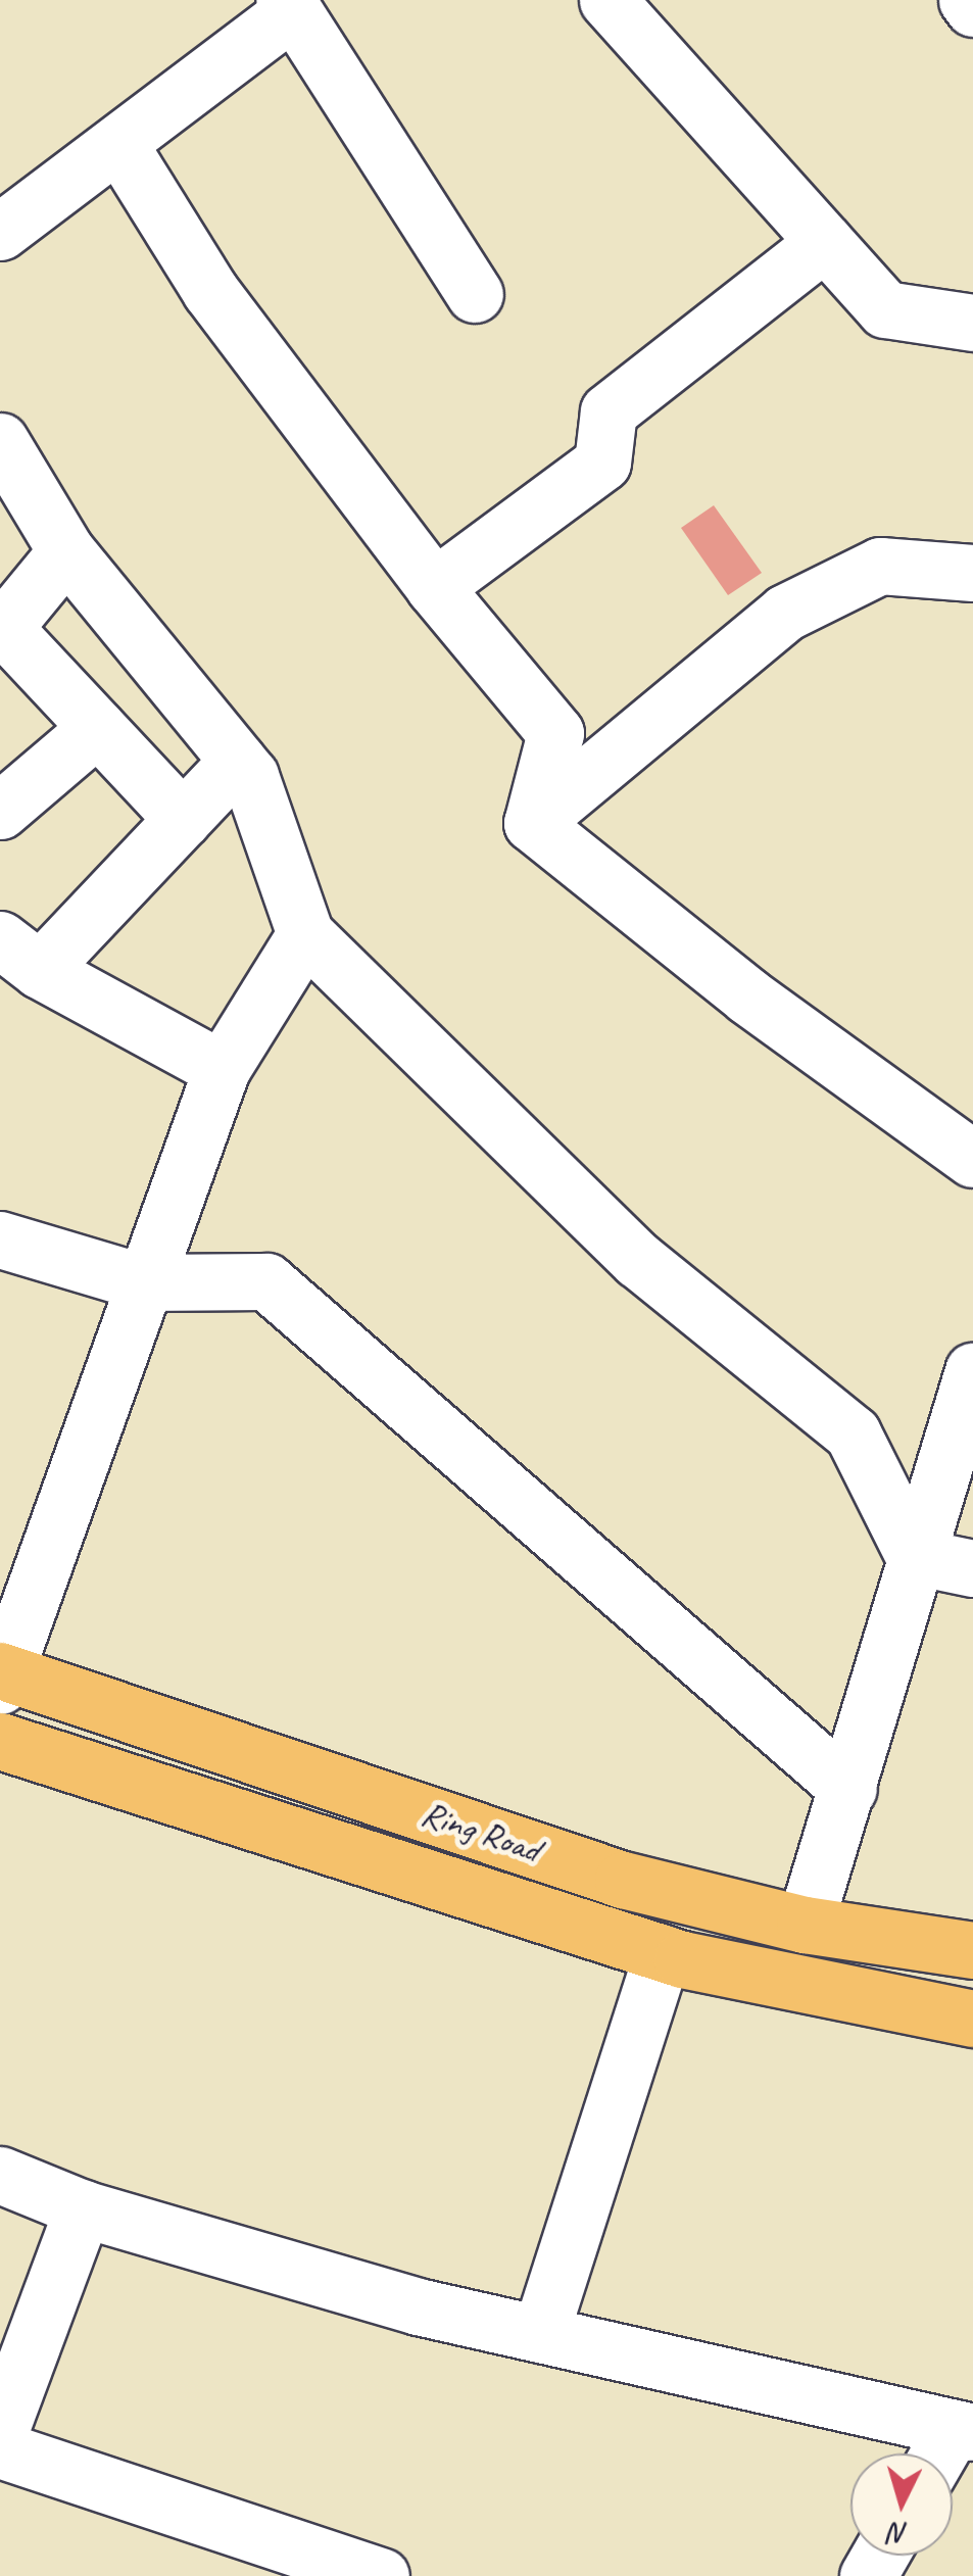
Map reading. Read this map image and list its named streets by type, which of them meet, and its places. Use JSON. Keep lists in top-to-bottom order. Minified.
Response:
{"streets":{"main road":["Ring Road"]},"north":"bottom"}
